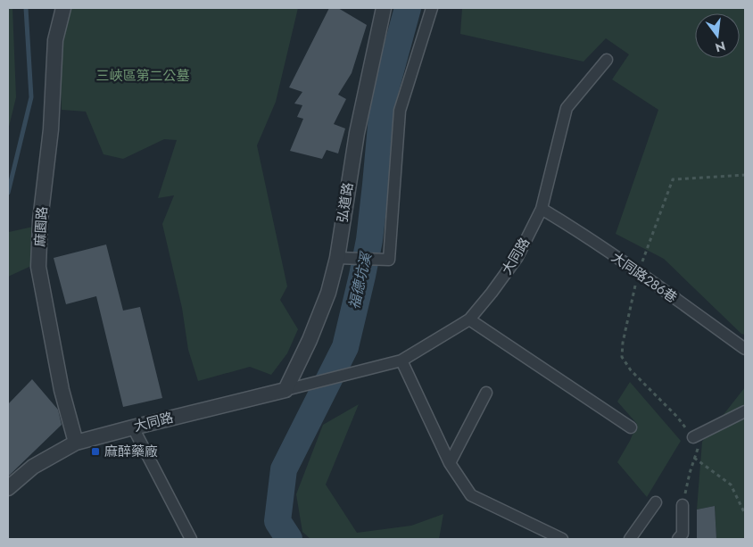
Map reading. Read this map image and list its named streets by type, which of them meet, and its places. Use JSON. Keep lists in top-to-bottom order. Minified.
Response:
{"streets":{"street":["弘道路","麻園路","大同路","大同路286巷"]},"crossings":[["弘道路","大同路"],["麻園路","大同路"],["大同路","大同路286巷"]],"water":["福德坑溪"],"parks":["三峽區第二公墓"],"places":{"transit":["麻醉藥廠"]},"north":"bottom"}
